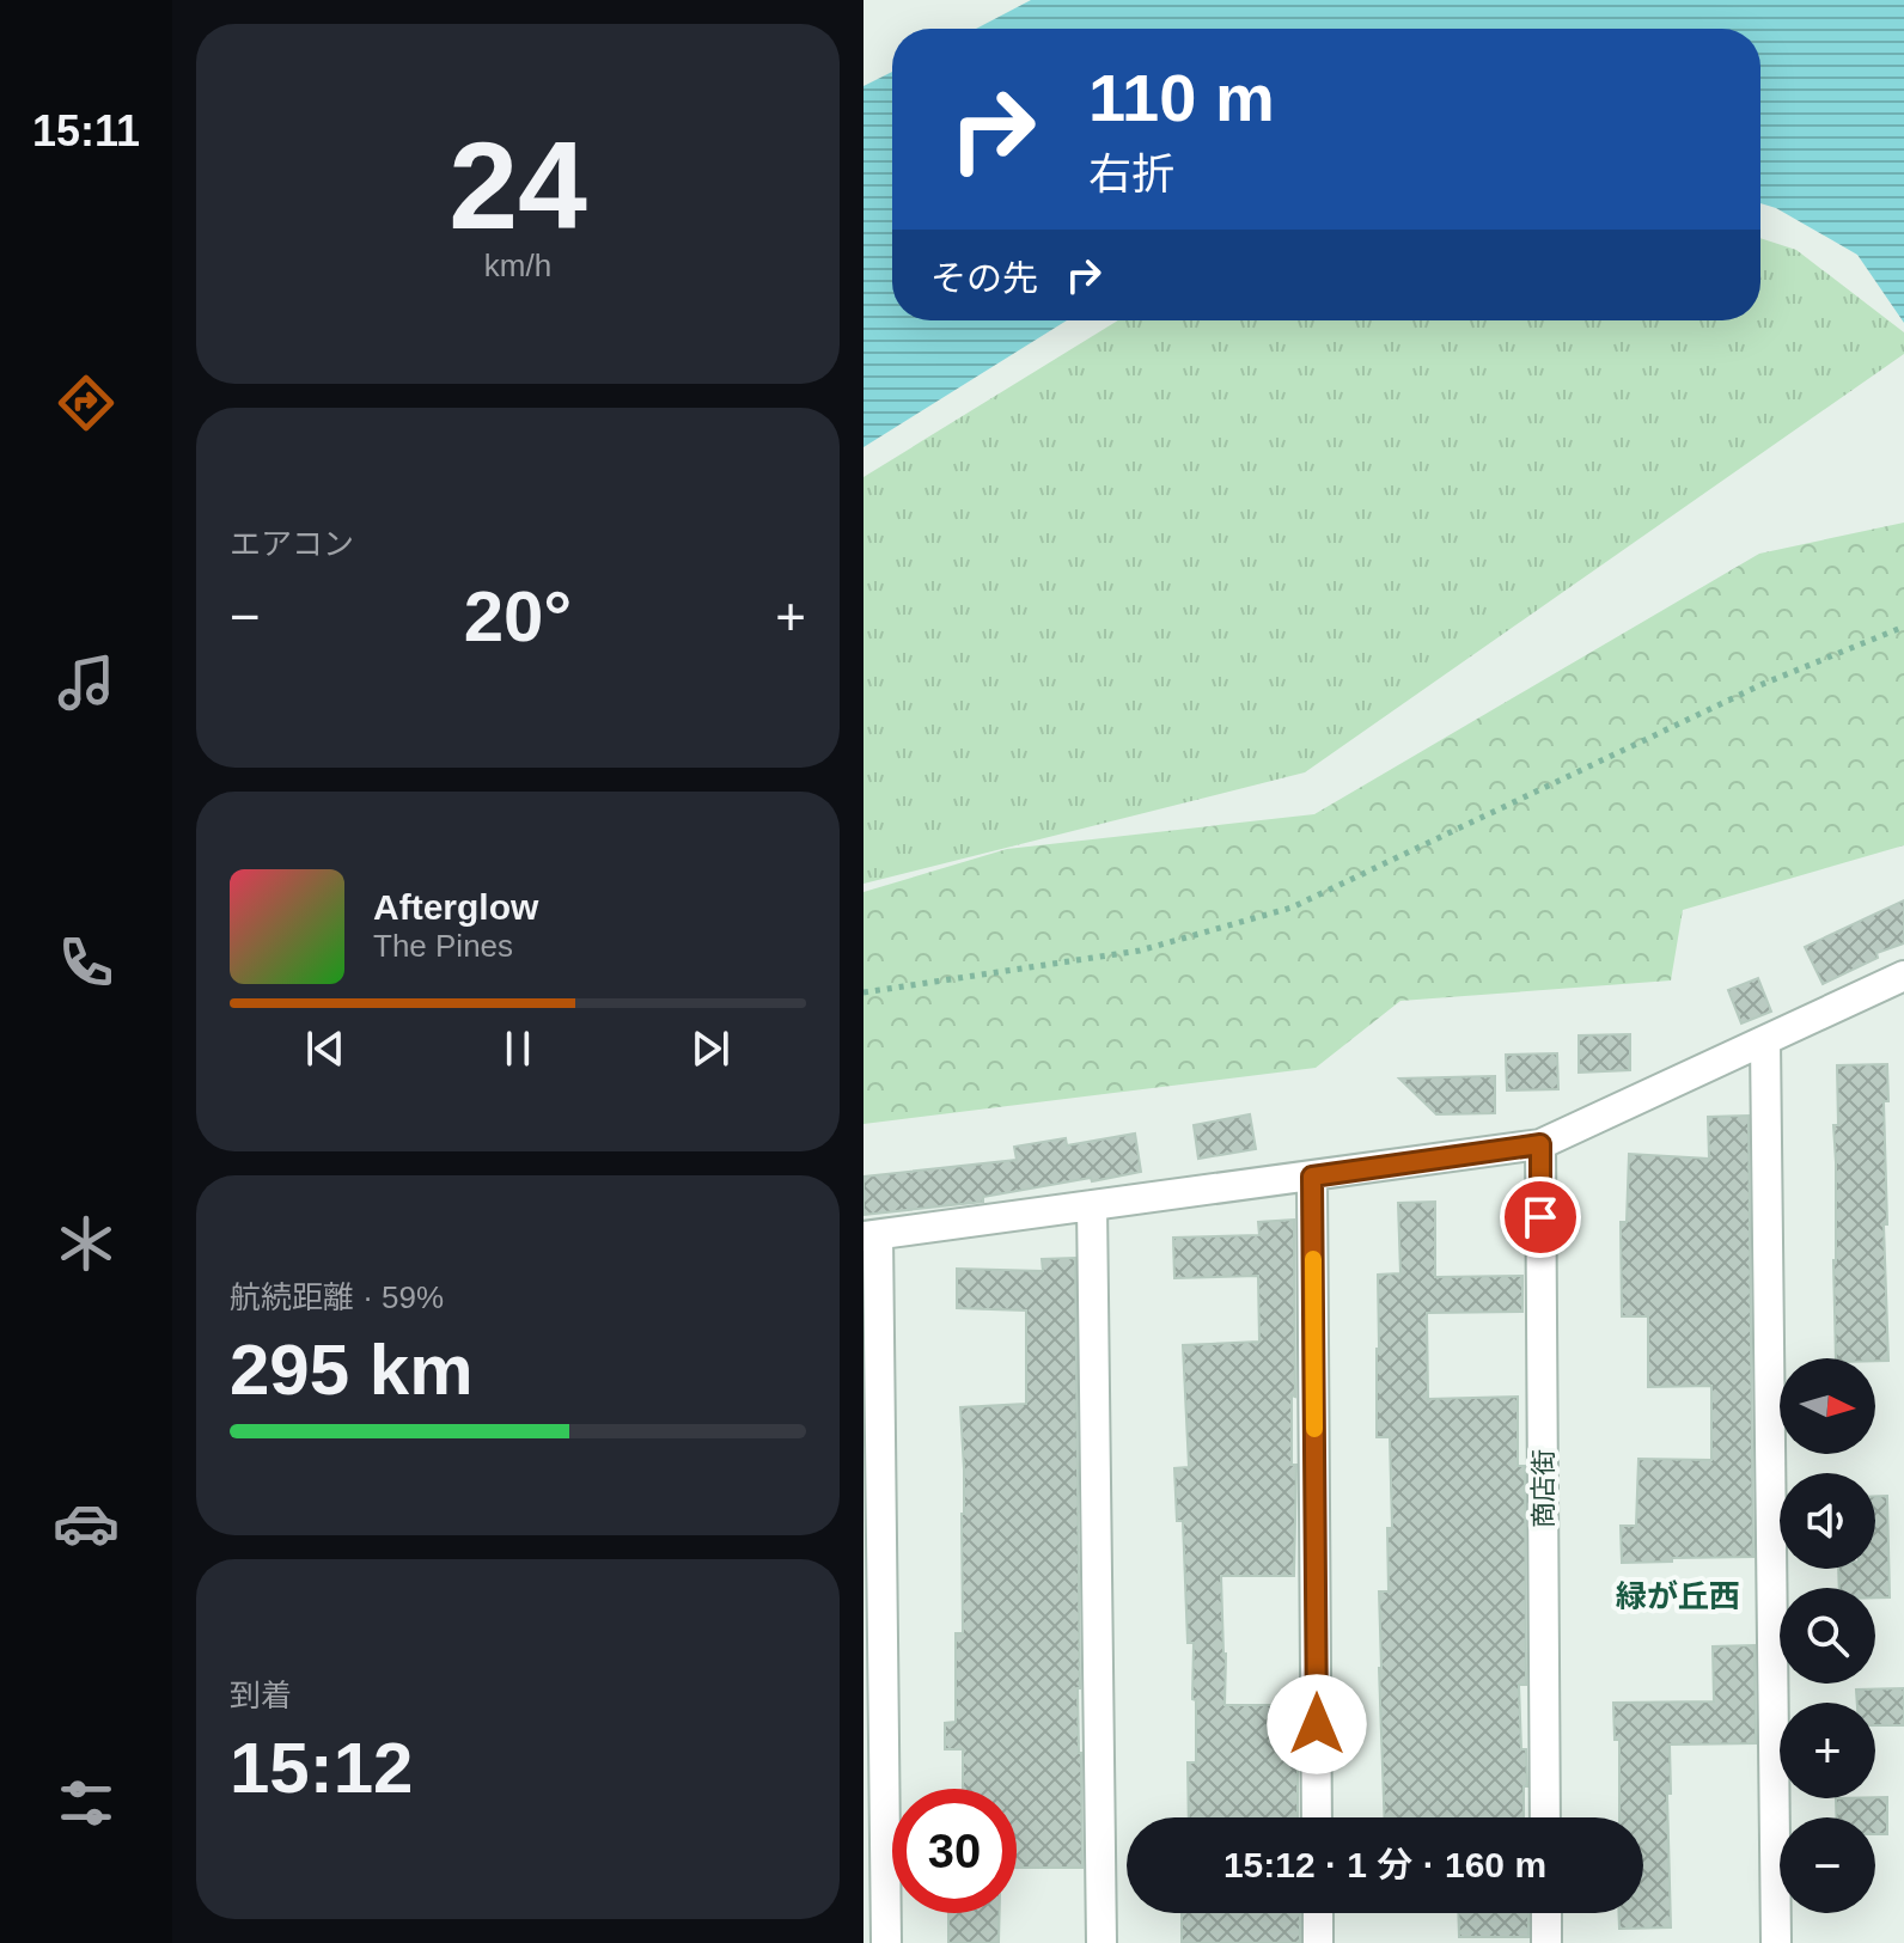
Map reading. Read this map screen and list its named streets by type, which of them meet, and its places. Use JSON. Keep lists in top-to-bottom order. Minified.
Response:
{"streets":{"street":["商店街"]},"districts":["緑が丘西"],"north":"right","page":{"tabs":"15:11","tile":[["24","km/h"],"エアコン",["航続距離 · 59%","295 km"],["到着","15:12"]],"turn":["110 m","右折"],"then":"その先","heat":["−","20°","+"],"song":["Afterglow","The Pines"],"map_buttons":["+","−"],"limit":"30","trip":"15:12 · 1 分 · 160 m"}}
